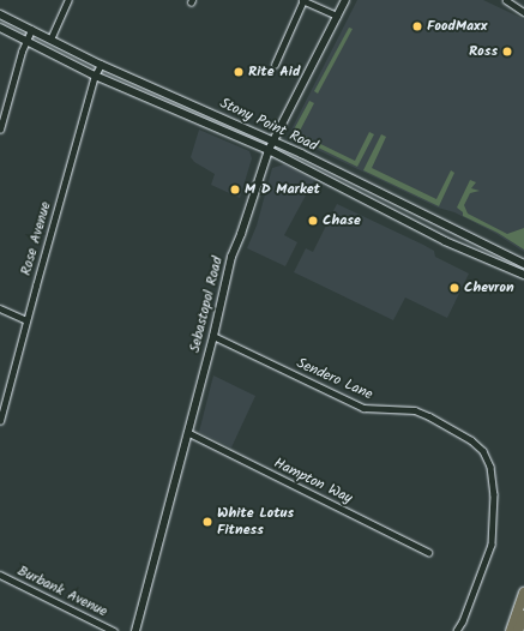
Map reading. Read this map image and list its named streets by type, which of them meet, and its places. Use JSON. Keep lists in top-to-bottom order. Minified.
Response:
{"streets":{"main road":["Stony Point Road","Sebastopol Road"],"street":["Rose Avenue","Sendero Lane","Hampton Way","Burbank Avenue"]},"crossings":[["Stony Point Road","Rose Avenue"],["Stony Point Road","Sebastopol Road"],["Sebastopol Road","Sendero Lane"],["Sebastopol Road","Hampton Way"]],"places":["FoodMaxx","Ross","Rite Aid","M D Market","Chase","Chevron","White Lotus Fitness"]}
